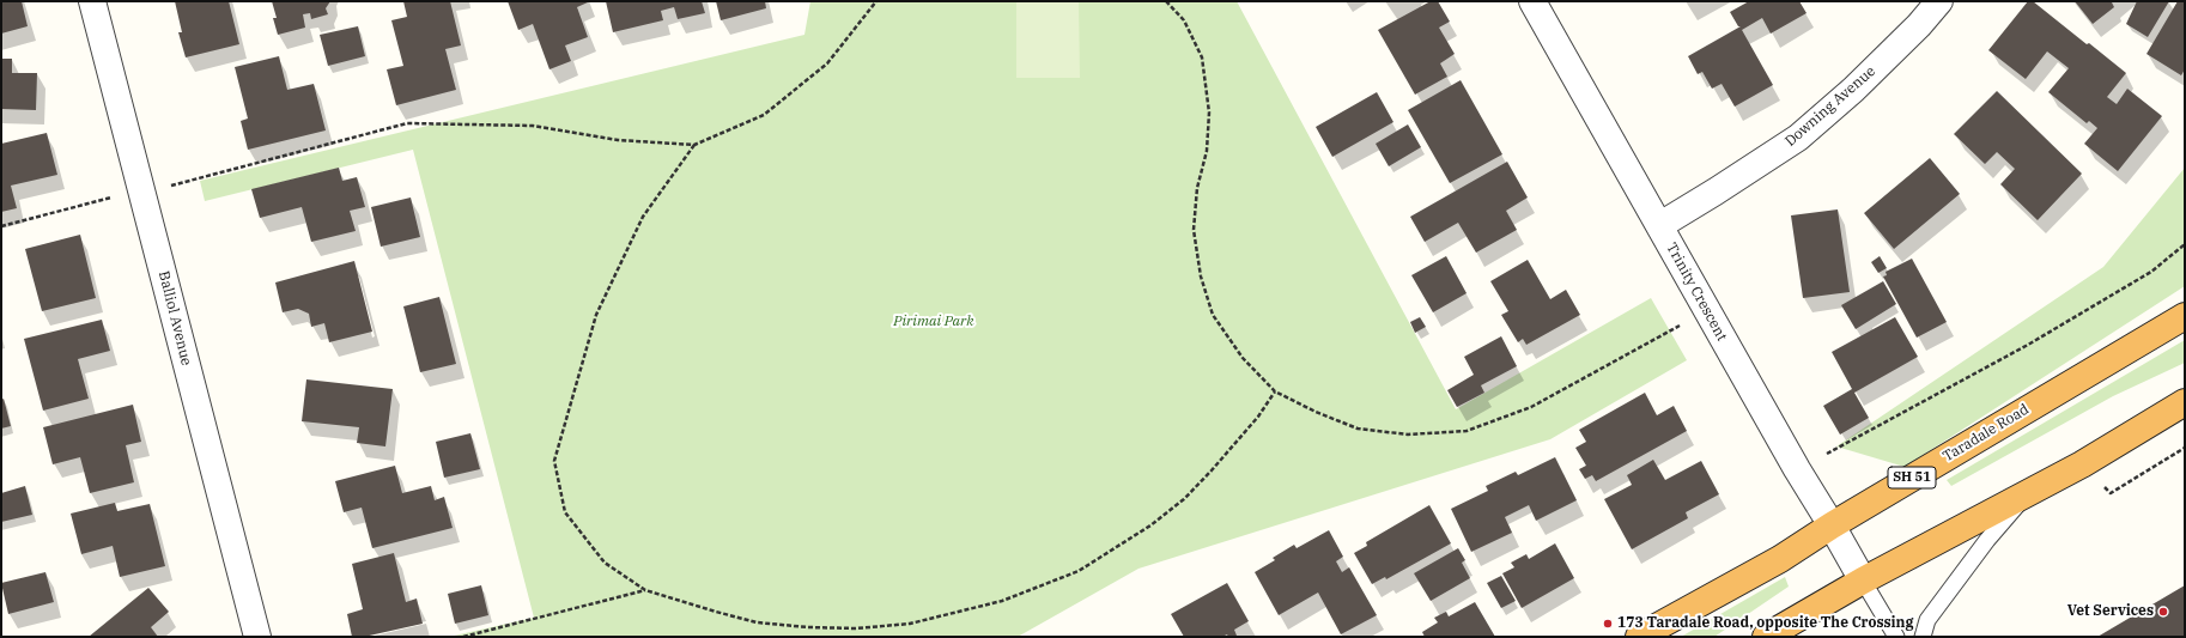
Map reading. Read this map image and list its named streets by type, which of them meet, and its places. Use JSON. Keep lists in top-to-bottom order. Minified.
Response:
{"streets":{"highway":["Taradale Road","SH 51"],"street":["Downing Avenue","Trinity Crescent","Balliol Avenue"]},"crossings":[["Downing Avenue","Trinity Crescent"],["Trinity Crescent","Taradale Road"]],"parks":["Pirimai Park"],"places":["Vet Services","173 Taradale Road, opposite The Crossing"]}
